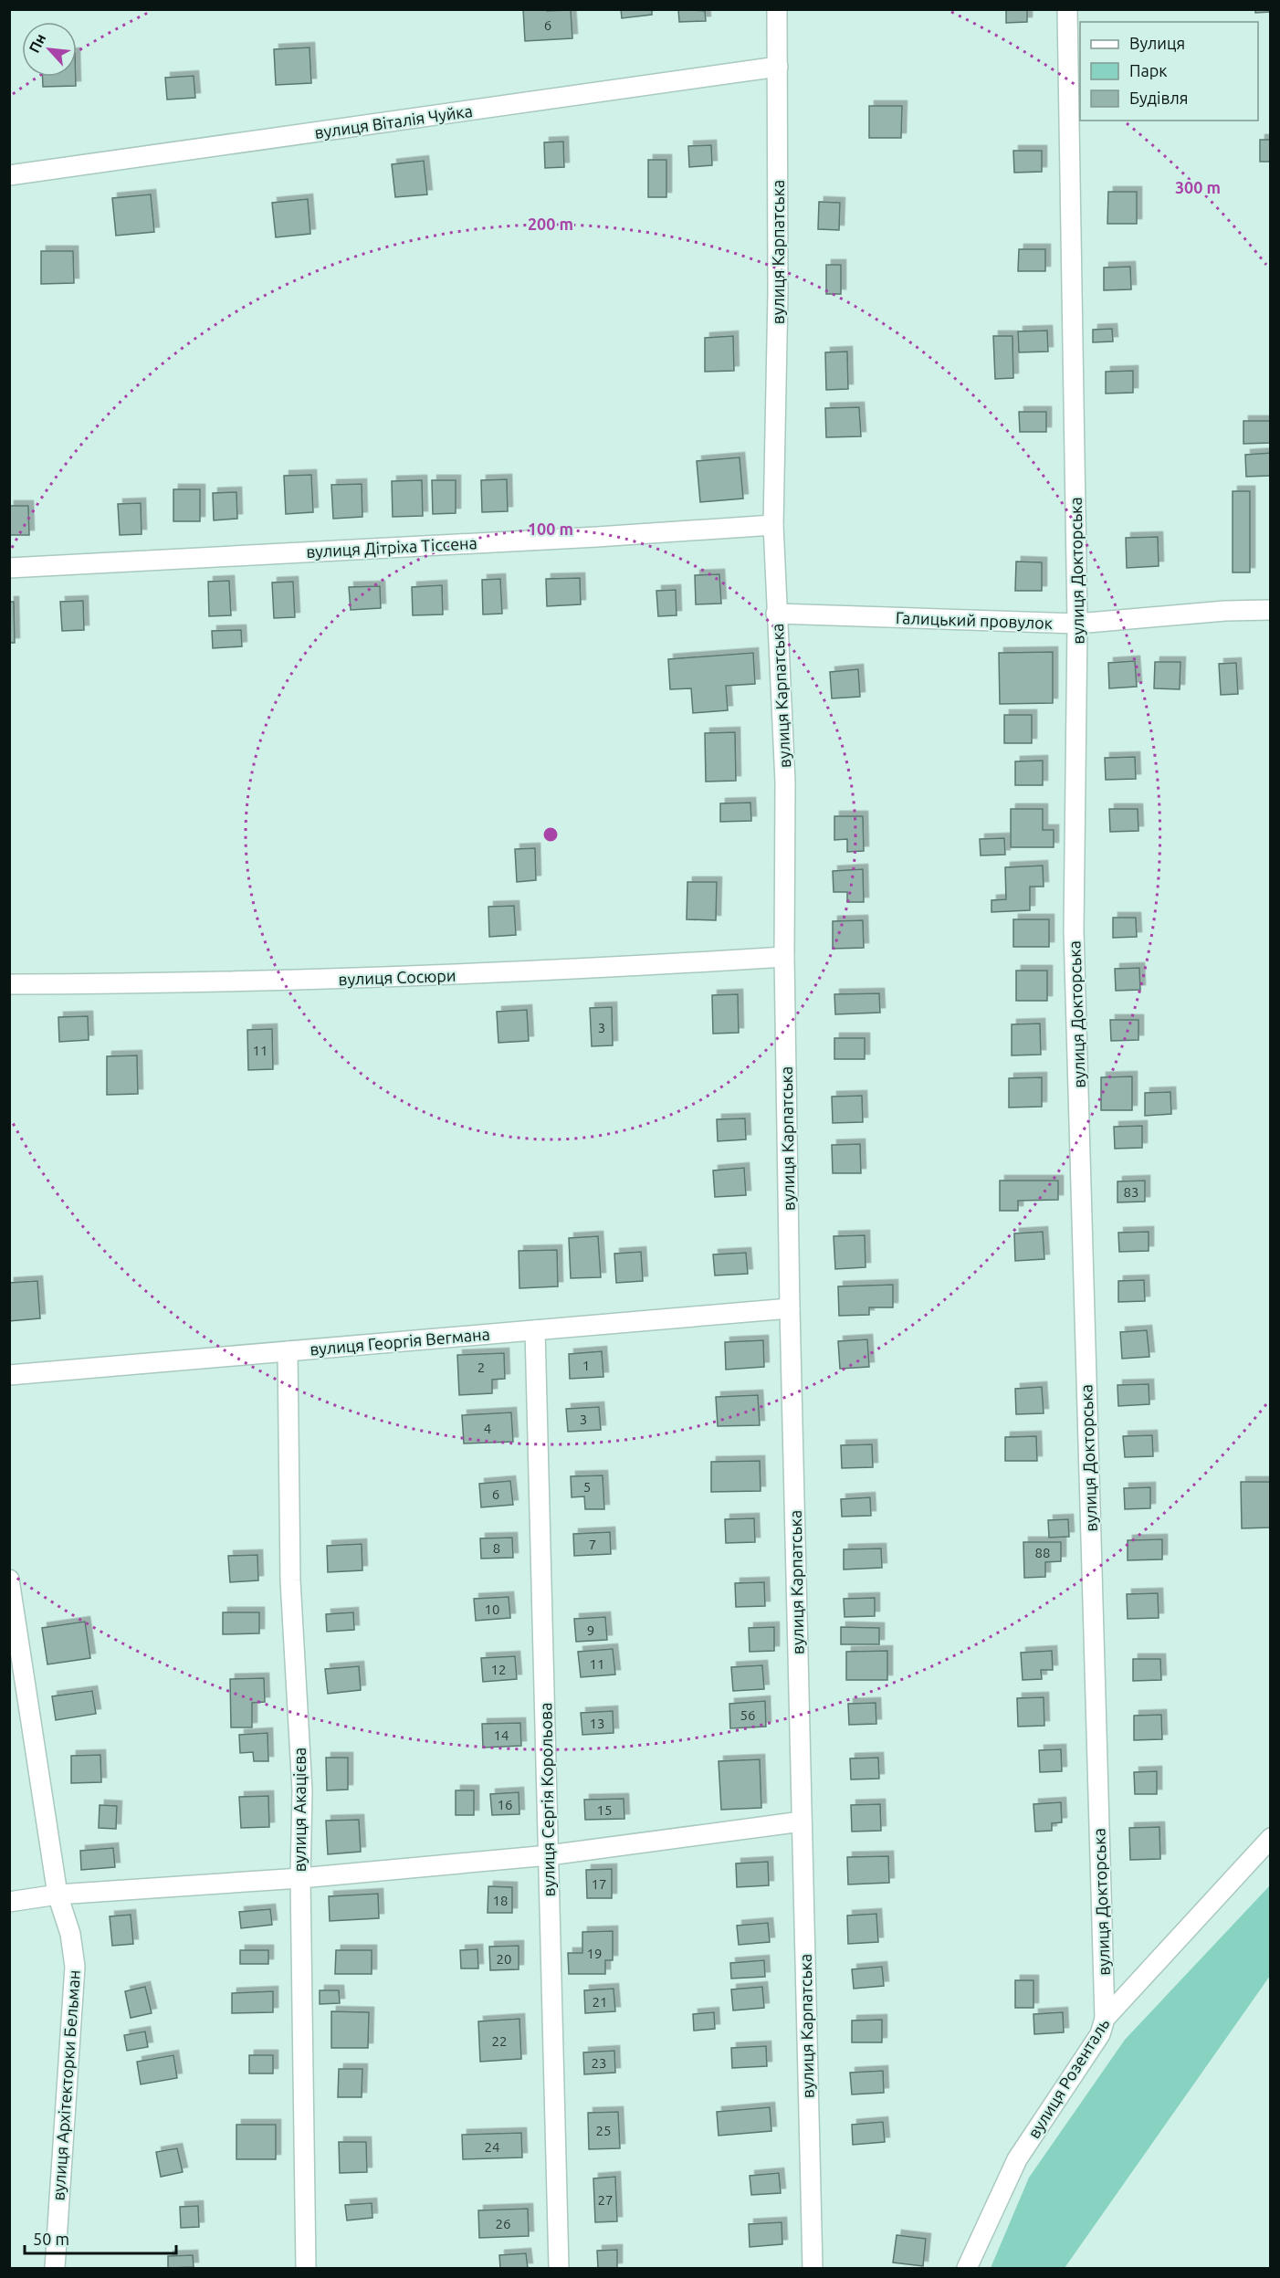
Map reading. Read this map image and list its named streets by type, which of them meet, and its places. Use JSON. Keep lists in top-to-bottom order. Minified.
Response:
{"streets":{"street":["вулиця Віталія Чуйка","вулиця Карпатська","вулиця Дітріха Тіссена","вулиця Докторська","Галицький провулок","вулиця Сосюри","вулиця Георгія Вегмана","вулиця Сергія Корольова","вулиця Акацієва","вулиця Розенталь","вулиця Архітекторки Бельман"]},"crossings":[["вулиця Віталія Чуйка","вулиця Карпатська"],["вулиця Карпатська","вулиця Дітріха Тіссена"],["вулиця Карпатська","Галицький провулок"],["вулиця Карпатська","вулиця Сосюри"],["вулиця Карпатська","вулиця Георгія Вегмана"],["вулиця Докторська","Галицький провулок"],["вулиця Докторська","вулиця Розенталь"],["вулиця Георгія Вегмана","вулиця Сергія Корольова"],["вулиця Георгія Вегмана","вулиця Акацієва"]],"house_numbers":["6","3","11","83","1","2","3","4","5","6","7","8","88","10","9","11","12","56","13","14","16","15","17","18","19","20","21","22","23","25","24","27","26"],"legend":["Вулиця","Парк","Будівля"],"scale_bar":"50 m","north":"top left","rings":["300 m","200 m","100 m"]}
